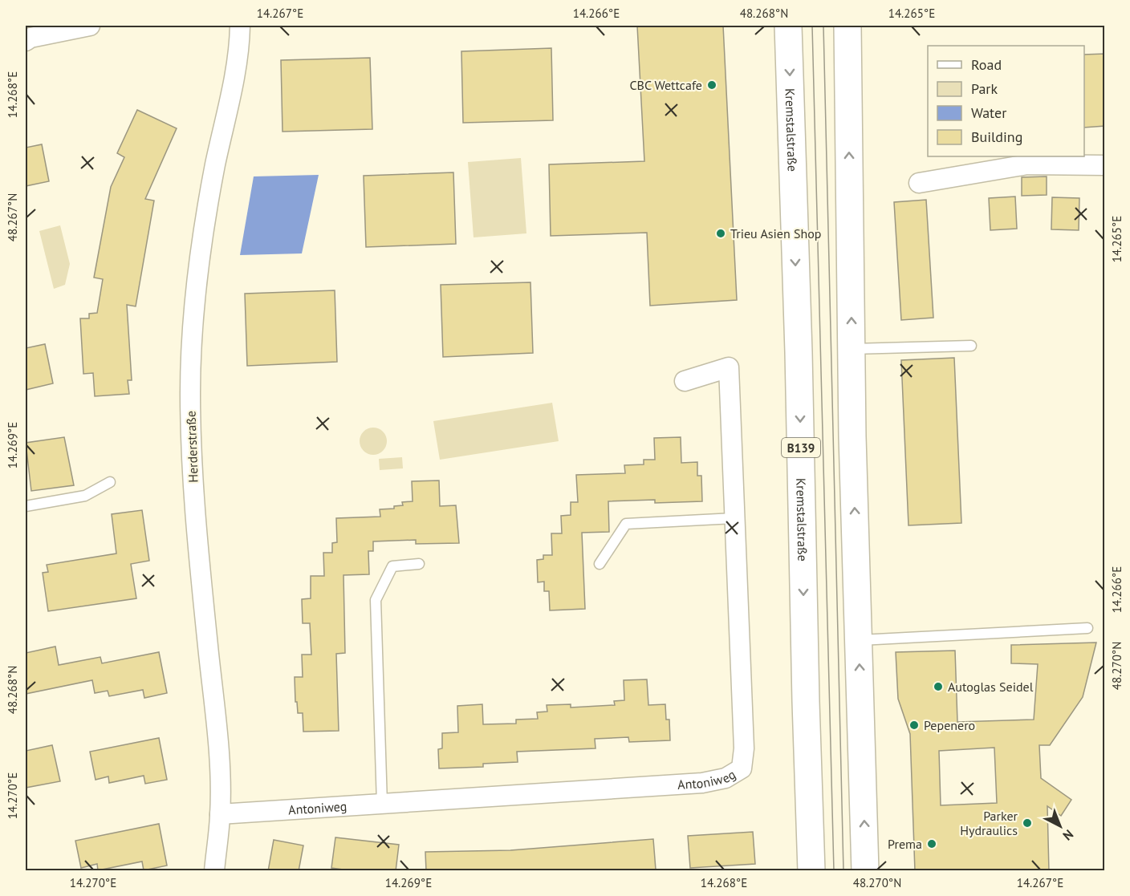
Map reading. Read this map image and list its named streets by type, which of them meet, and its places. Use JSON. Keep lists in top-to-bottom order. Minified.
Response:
{"streets":{"main road":["Kremstalstraße","B139"],"street":["Herderstraße","Antoniweg"]},"crossings":[["Herderstraße","Antoniweg"]],"places":["CBC Wettcafe","Trieu Asien Shop","Autoglas Seidel","Pepenero","Parker Hydraulics","Prema"],"legend":["Road","Park","Water","Building"],"north":"bottom right","coordinates":["14.267°E","14.266°E","48.268°N","14.265°E","14.268°E","48.267°N","14.269°E","48.270°N","14.270°E"]}
